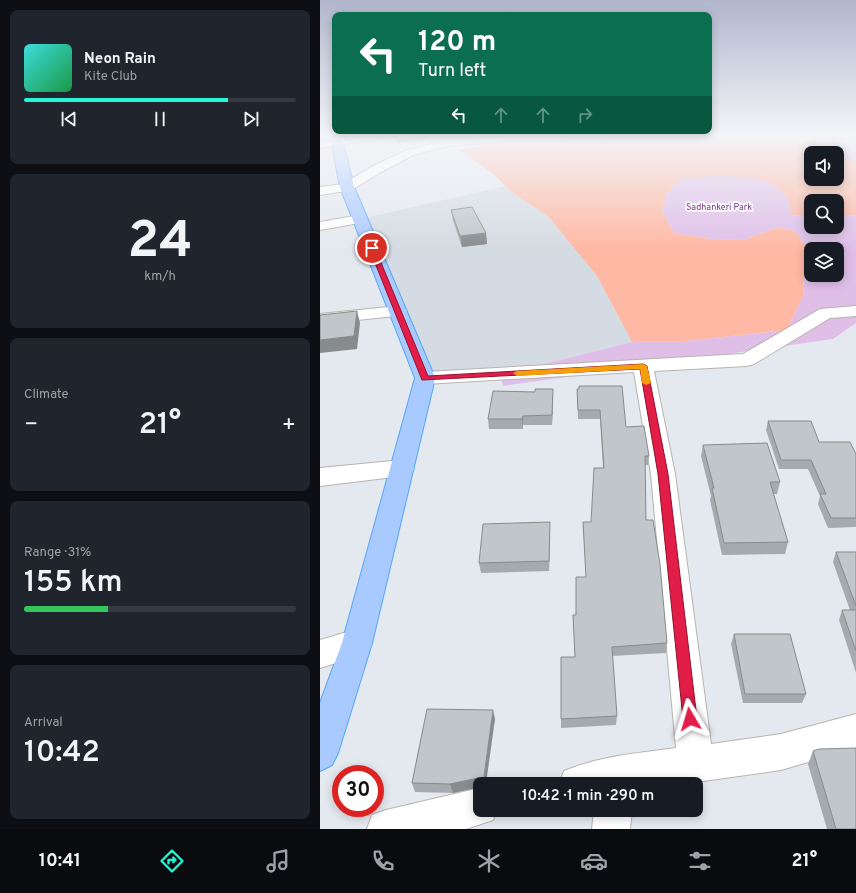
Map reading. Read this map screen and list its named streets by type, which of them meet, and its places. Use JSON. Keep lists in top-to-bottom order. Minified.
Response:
{"parks":["Sadhankeri Park"],"page":{"turn":["120 m","Turn left"],"song":["Neon Rain","Kite Club"],"tile":[["24","km/h"],"Climate",["Range · 31%","155 km"],["Arrival","10:42"]],"heat":["−","21°","+"],"limit":"30","trip":"10:42 · 1 min · 290 m","tabs":["10:41","21°"]}}
